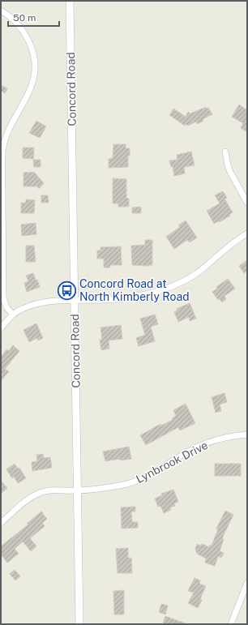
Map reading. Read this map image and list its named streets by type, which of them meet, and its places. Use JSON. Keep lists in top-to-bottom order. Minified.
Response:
{"streets":{"main road":["Concord Road"],"street":["Lynbrook Drive"]},"crossings":[["Concord Road","Lynbrook Drive"]],"places":{"bus stop":["Concord Road at North Kimberly Road"]},"scale_bar":"50 m"}
